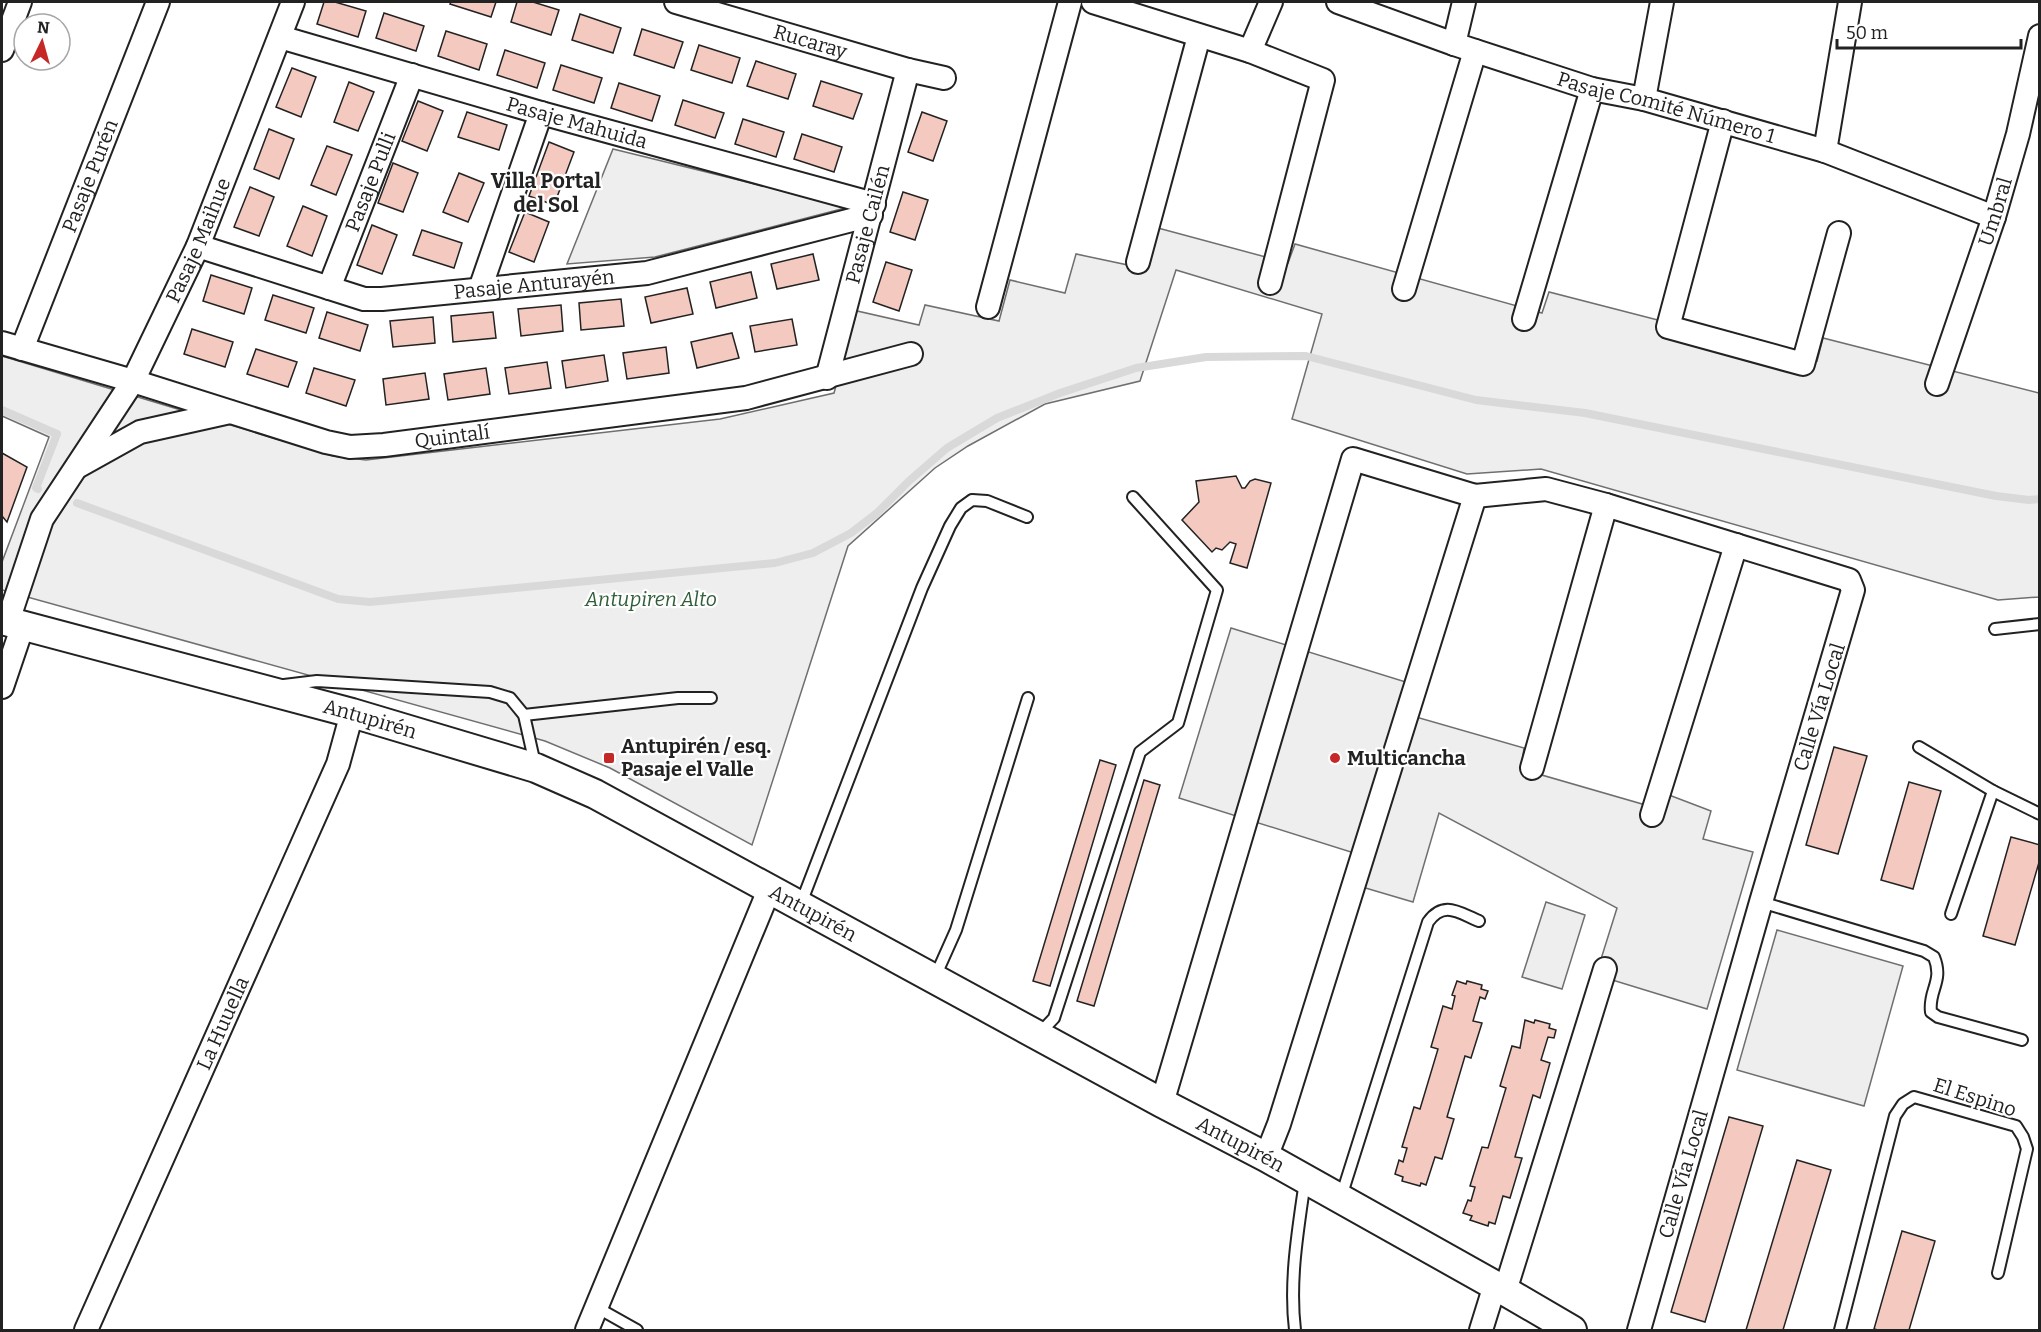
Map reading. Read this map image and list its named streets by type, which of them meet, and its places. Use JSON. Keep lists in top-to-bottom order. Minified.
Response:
{"streets":{"street":["Rucaray","Pasaje Comité Número 1","Pasaje Mahuida","Pasaje Purén","Pasaje Pulli","Umbral","Pasaje Cailén","Pasaje Maihue","Pasaje Anturayén","Quintalí","Calle Vía Local","Antupirén","La Huuella"],"lane":["El Espino"]},"crossings":[["Rucaray","Pasaje Cailén"],["Pasaje Comité Número 1","Umbral"],["Pasaje Mahuida","Pasaje Pulli"],["Pasaje Mahuida","Pasaje Cailén"],["Pasaje Mahuida","Pasaje Maihue"],["Pasaje Mahuida","Pasaje Anturayén"],["Pasaje Purén","Quintalí"],["Pasaje Pulli","Pasaje Anturayén"],["Pasaje Cailén","Pasaje Anturayén"],["Pasaje Cailén","Quintalí"],["Pasaje Maihue","Pasaje Anturayén"],["Pasaje Maihue","Quintalí"],["Pasaje Maihue","Antupirén"],["Calle Vía Local","Antupirén"],["Antupirén","La Huuella"]],"districts":["Villa Portal del Sol"],"parks":["Antupiren Alto"],"places":{"transit":["Antupirén / esq. Pasaje el Valle"],"other":["Multicancha"]},"scale_bar":"50 m","north":"top"}
